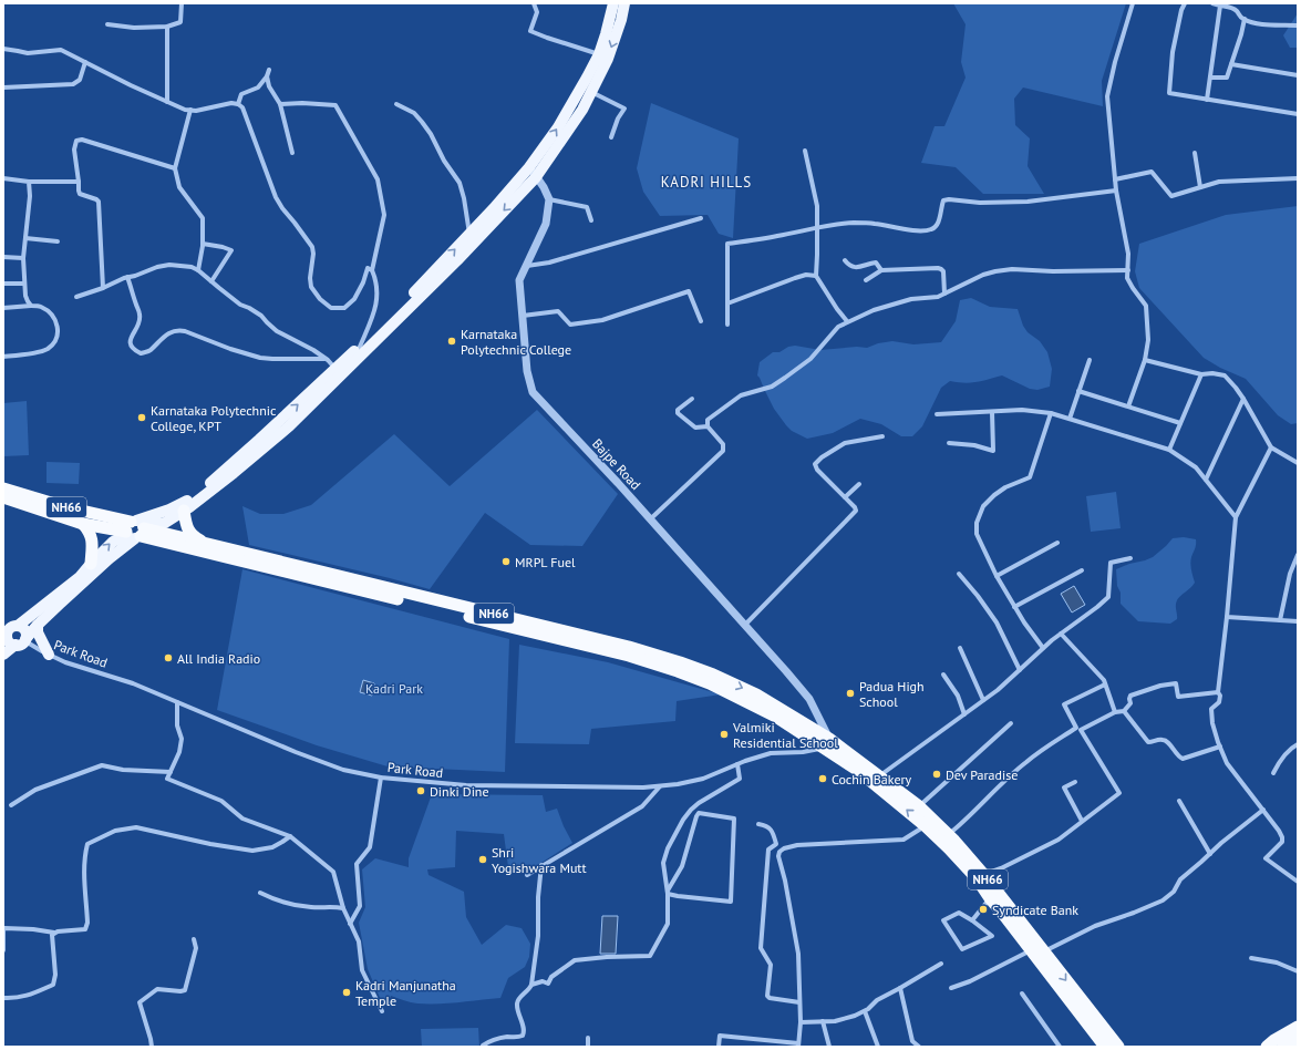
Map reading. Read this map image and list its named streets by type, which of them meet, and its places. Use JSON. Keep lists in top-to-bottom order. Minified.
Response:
{"streets":{"highway":["NH66"],"street":["Bajpe Road","Park Road"]},"crossings":[["Bajpe Road","NH66"],["Bajpe Road","Park Road"],["NH66","Park Road"]],"districts":["KADRI HILLS"],"parks":["Kadri Park"],"places":["Karnataka Polytechnic College","Karnataka Polytechnic College, KPT","MRPL Fuel","All India Radio","Padua High School","Valmiki Residential School","Dev Paradise","Cochin Bakery","Dinki Dine","Shri Yogishwara Mutt","Syndicate Bank","Kadri Manjunatha Temple"]}
